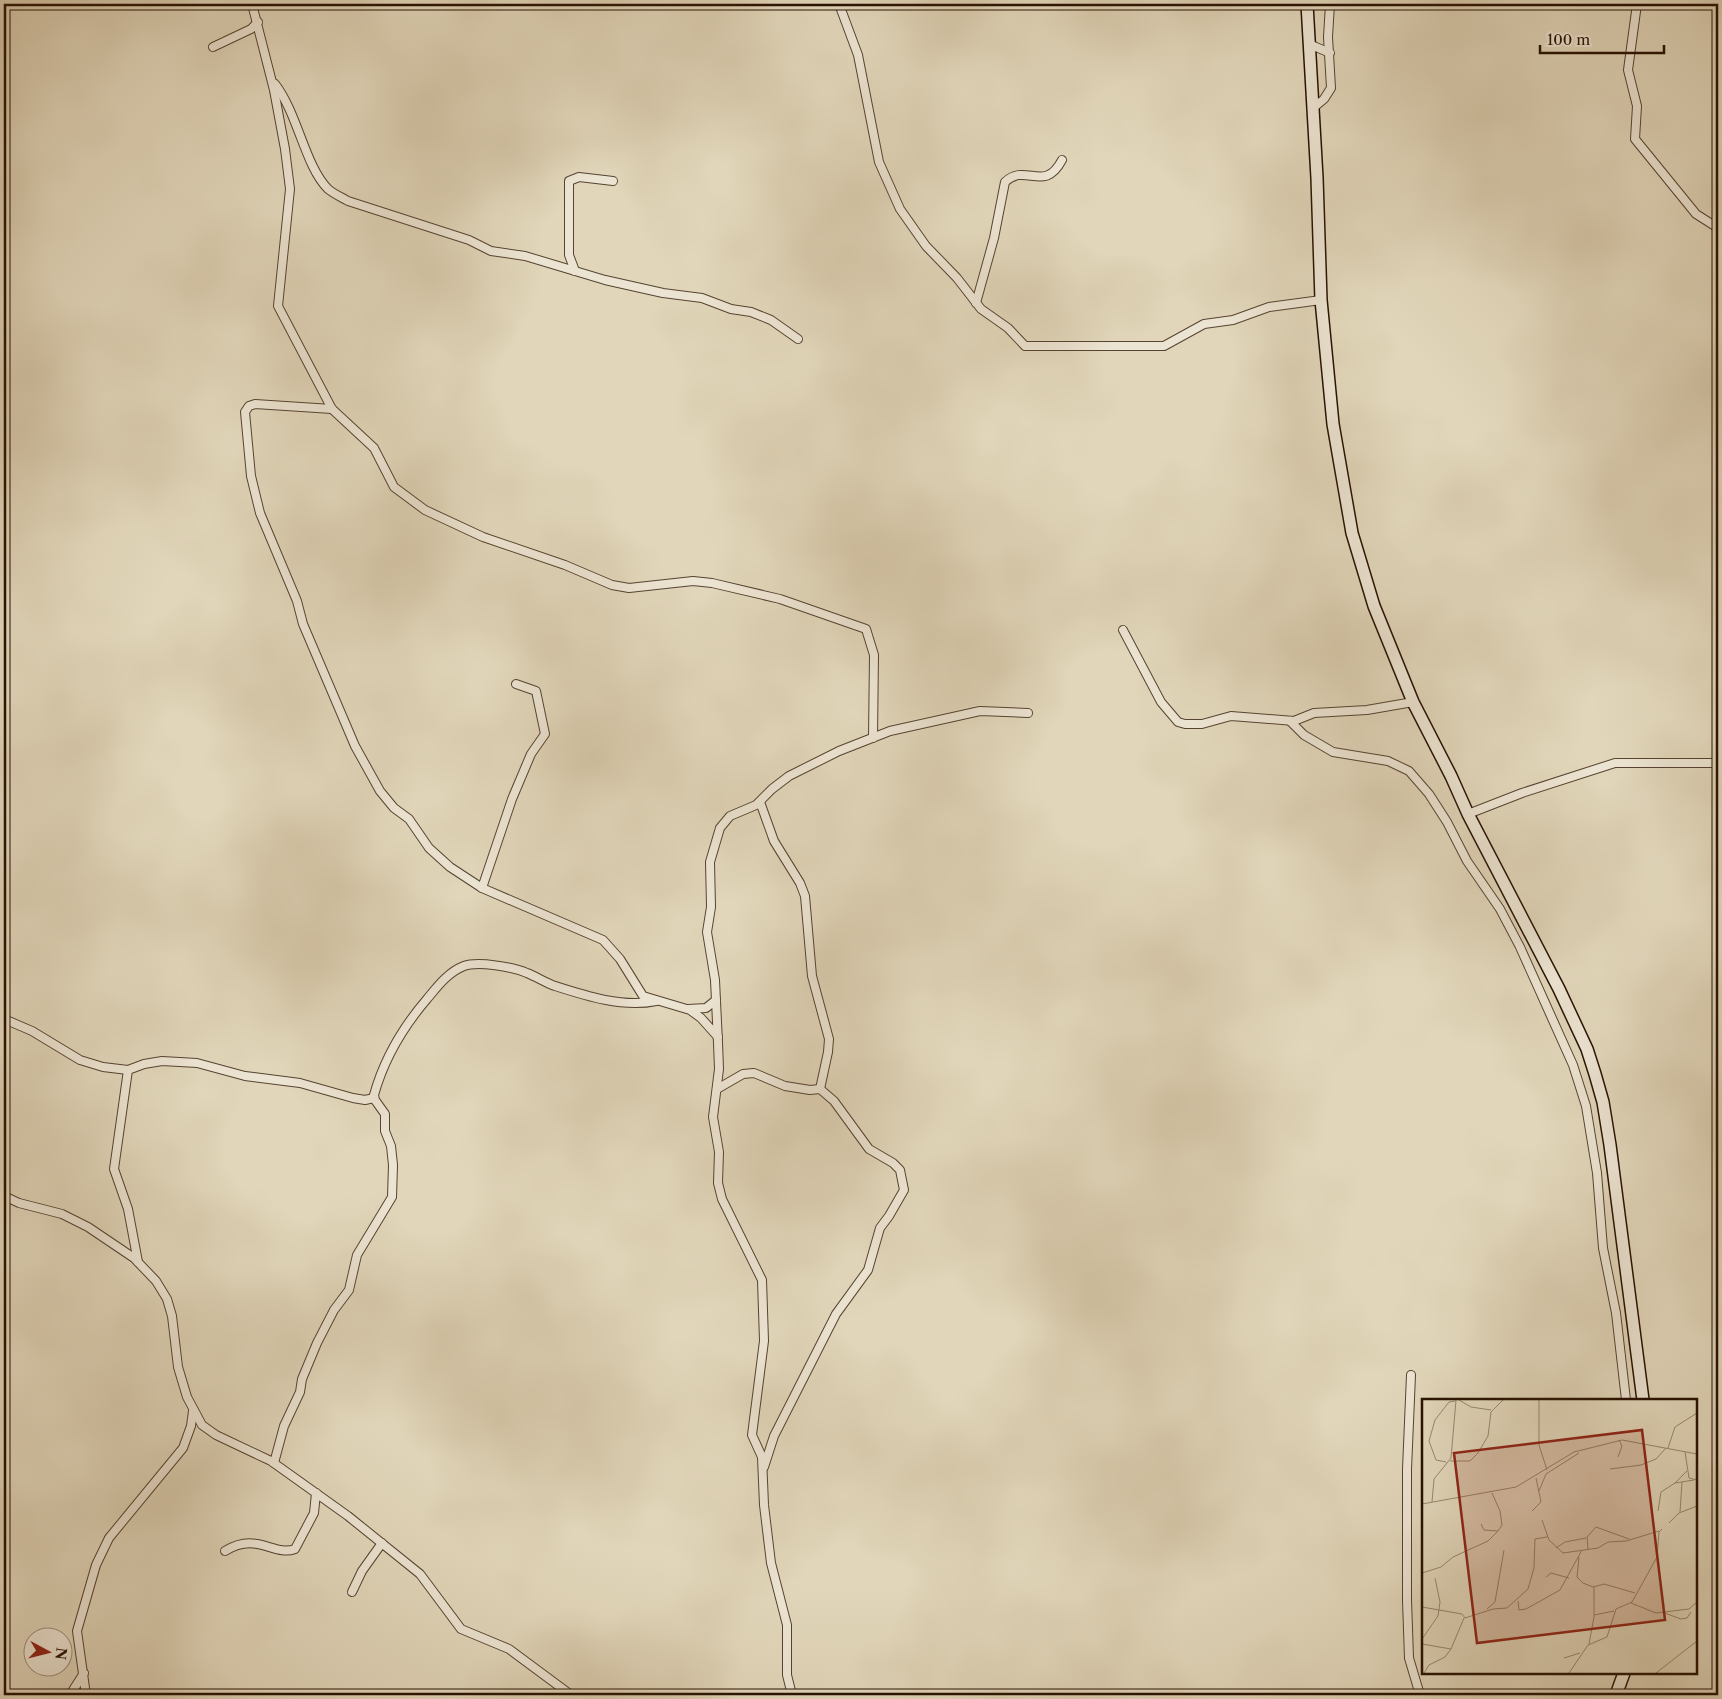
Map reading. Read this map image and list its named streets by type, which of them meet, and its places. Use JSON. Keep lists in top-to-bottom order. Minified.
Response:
{"scale_bar":"100 m","north":"right"}
